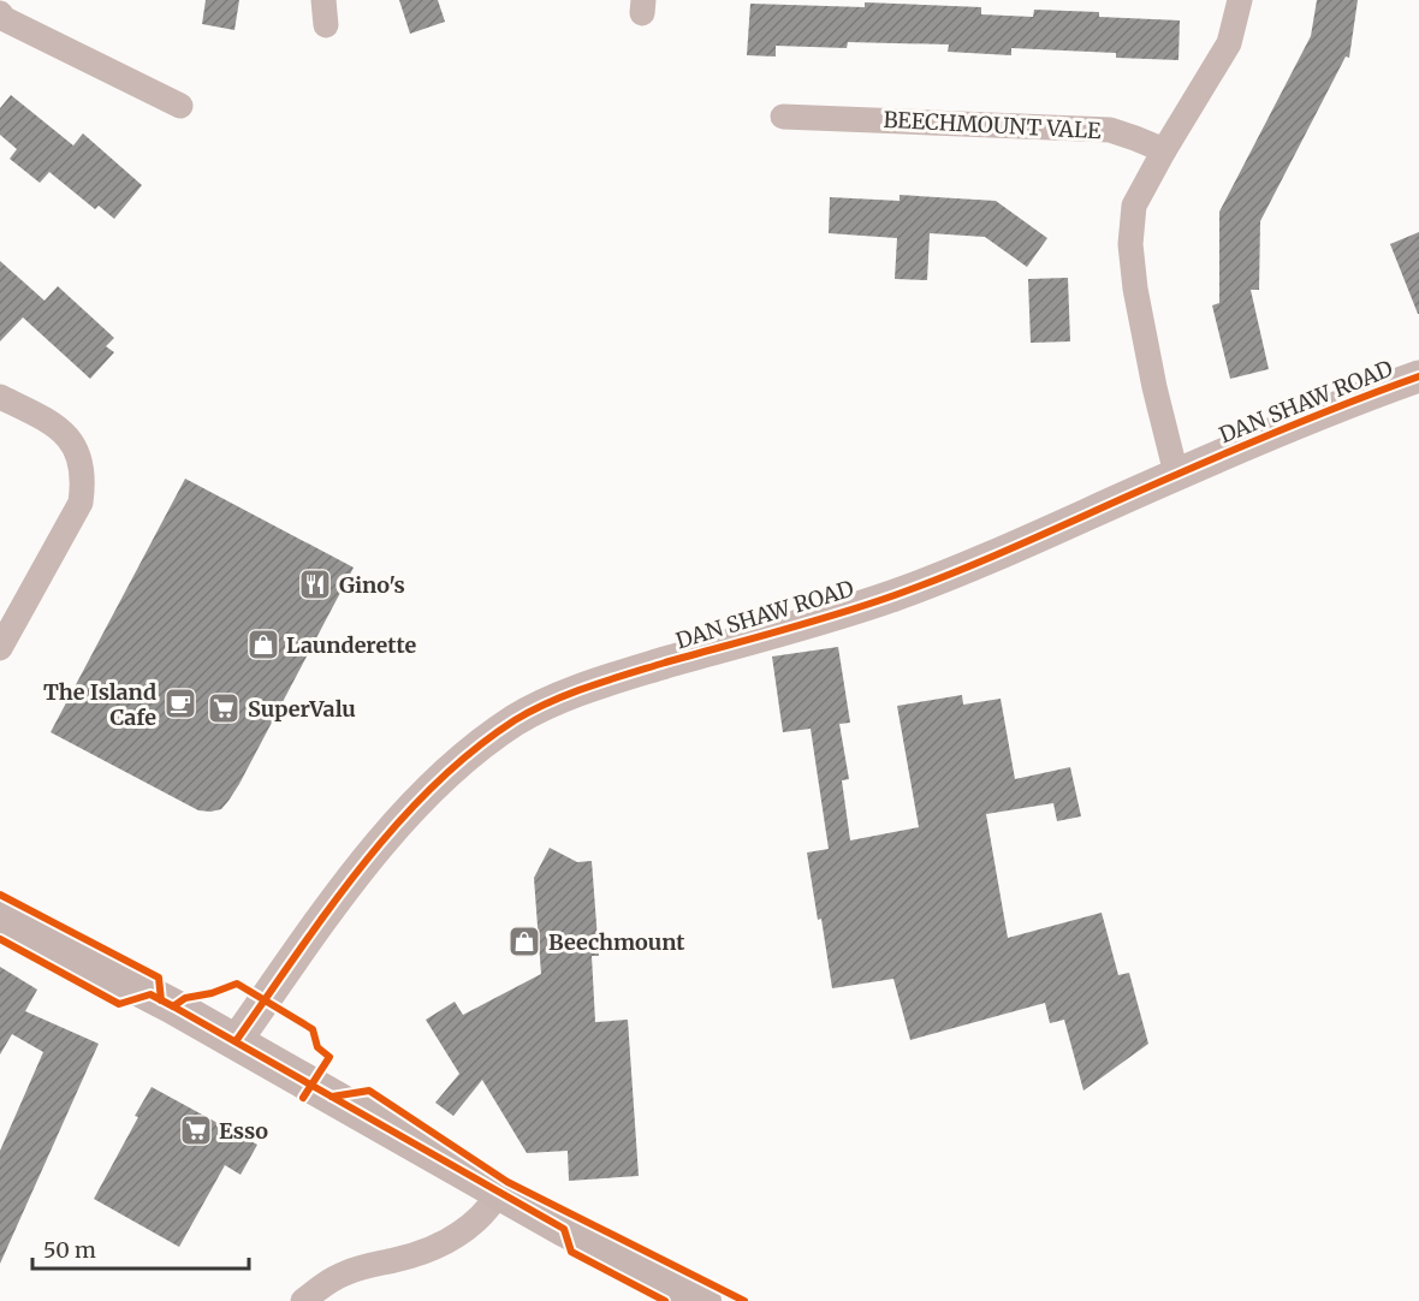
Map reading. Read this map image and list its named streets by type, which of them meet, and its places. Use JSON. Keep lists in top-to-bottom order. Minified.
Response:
{"streets":{"street":["BEECHMOUNT VALE","DAN SHAW ROAD"]},"places":{"restaurant":["Gino's"],"shop":["Launderette","Beechmount"],"cafe":["The Island Cafe"],"supermarket":["SuperValu","Esso"]},"scale_bar":"50 m"}
